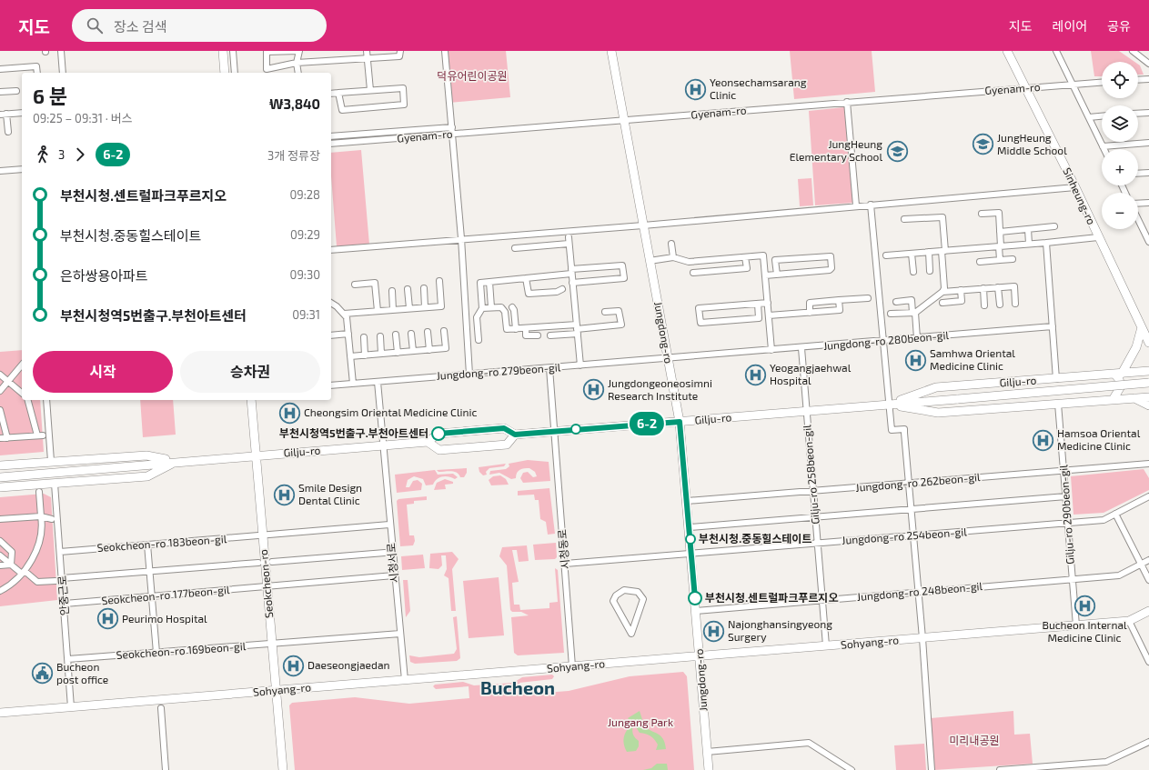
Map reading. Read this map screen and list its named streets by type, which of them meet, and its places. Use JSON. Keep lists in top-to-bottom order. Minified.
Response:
{"streets":{"street":["Gyenam-ro","Sinheung-ro","Jungdong-ro","Jungdong-ro 280beon-gil","Jungdong-ro 279beon-gil","Gilju-ro","Gilju-ro 258beon-gil","Jungdong-ro 262beon-gil","Gilju-ro 290beon-gil","Jungdong-ro 254beon-gil","Seokcheon-ro 183beon-gil","시청동로","시청서로","Seokcheon-ro","Jungdong-ro 248beon-gil","안중근로","Seokcheon-ro 177beon-gil","Sohyang-ro","Seokcheon-ro 169beon-gil"]},"crossings":[["Gyenam-ro","Sinheung-ro"],["Gyenam-ro","Jungdong-ro"],["Jungdong-ro","Jungdong-ro 280beon-gil"],["Jungdong-ro","Jungdong-ro 279beon-gil"],["Jungdong-ro","Gilju-ro"],["Jungdong-ro","Jungdong-ro 262beon-gil"],["Jungdong-ro","Jungdong-ro 254beon-gil"],["Jungdong-ro","Jungdong-ro 248beon-gil"],["Jungdong-ro","Sohyang-ro"],["Jungdong-ro 280beon-gil","Jungdong-ro 279beon-gil"],["Jungdong-ro 280beon-gil","Gilju-ro 258beon-gil"],["Jungdong-ro 279beon-gil","시청동로"],["Jungdong-ro 279beon-gil","시청서로"],["Gilju-ro","Gilju-ro 258beon-gil"],["Gilju-ro","Gilju-ro 290beon-gil"],["Gilju-ro","시청동로"],["Gilju-ro","시청서로"],["Gilju-ro","Seokcheon-ro"],["Gilju-ro","안중근로"],["Gilju-ro 258beon-gil","Jungdong-ro 262beon-gil"],["Gilju-ro 258beon-gil","Jungdong-ro 254beon-gil"],["Gilju-ro 258beon-gil","Jungdong-ro 248beon-gil"],["Gilju-ro 258beon-gil","Sohyang-ro"],["Jungdong-ro 262beon-gil","Gilju-ro 290beon-gil"],["Gilju-ro 290beon-gil","Jungdong-ro 254beon-gil"],["Gilju-ro 290beon-gil","Jungdong-ro 248beon-gil"],["Gilju-ro 290beon-gil","Sohyang-ro"],["Jungdong-ro 254beon-gil","시청동로"],["Seokcheon-ro 183beon-gil","시청서로"],["Seokcheon-ro 183beon-gil","Seokcheon-ro"],["Seokcheon-ro 183beon-gil","안중근로"],["시청동로","Sohyang-ro"],["시청서로","Seokcheon-ro 177beon-gil"],["시청서로","Sohyang-ro"],["시청서로","Seokcheon-ro 169beon-gil"],["Seokcheon-ro","Seokcheon-ro 177beon-gil"],["Seokcheon-ro","Sohyang-ro"],["Seokcheon-ro","Seokcheon-ro 169beon-gil"],["안중근로","Seokcheon-ro 177beon-gil"],["안중근로","Sohyang-ro"],["안중근로","Seokcheon-ro 169beon-gil"]],"districts":["Bucheon"],"parks":["덕유어린이공원","Jungang Park","미리내공원"],"places":{"hospital":["Yeonsechamsarang Clinic","Samhwa Oriental Medicine Clinic","Yeogangjaehwal Hospital","Jungdongeoneosimni Research Institute","Cheongsim Oriental Medicine Clinic","Hamsoa Oriental Medicine Clinic","Smile Design Dental Clinic","Bucheon Internal Medicine Clinic","Peurimo Hospital","Najonghansingyeong Surgery","Daeseongjaedan"],"school or university":["JungHeung Middle School","JungHeung Elementary School"],"other":["부천시청역5번출구.부천아트센터","부천시청.중동힐스테이트","부천시청.센트럴파크푸르지오"],"public building":["Bucheon post office"]},"lines":["bus line 6-2"],"page":{"header":"지도","search":"장소 검색","nav":["지도","레이어","공유"],"on_map":"6-2","map_buttons":["+","−"],"heading":["6 분","09:25 – 09:31 · 버스","₩3,840"],"legs":["3","6-2","3개 정류장"],"list":[{"name":"부천시청.센트럴파크푸르지오","value":"09:28"},{"name":"부천시청.중동힐스테이트","value":"09:29"},{"name":"은하쌍용아파트","value":"09:30"},{"name":"부천시청역5번출구.부천아트센터","value":"09:31"}],"buttons":["시작","승차권"]}}
